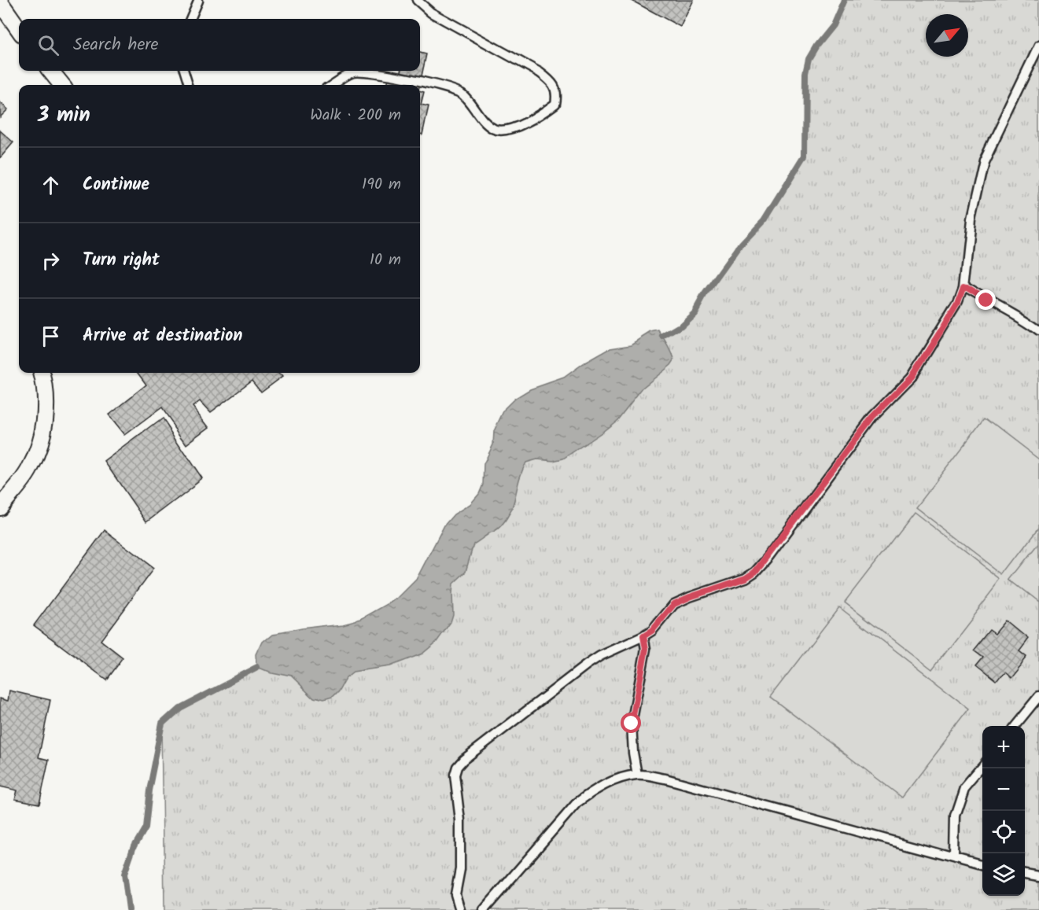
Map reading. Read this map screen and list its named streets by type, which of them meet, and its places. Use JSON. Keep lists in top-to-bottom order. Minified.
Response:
{"north":"top right","page":{"search":"Search here","heading":["3 min","Walk · 200 m"],"list":[["Continue","190 m"],["Turn right","10 m"],"Arrive at destination"],"map_buttons":["+","−"]}}
